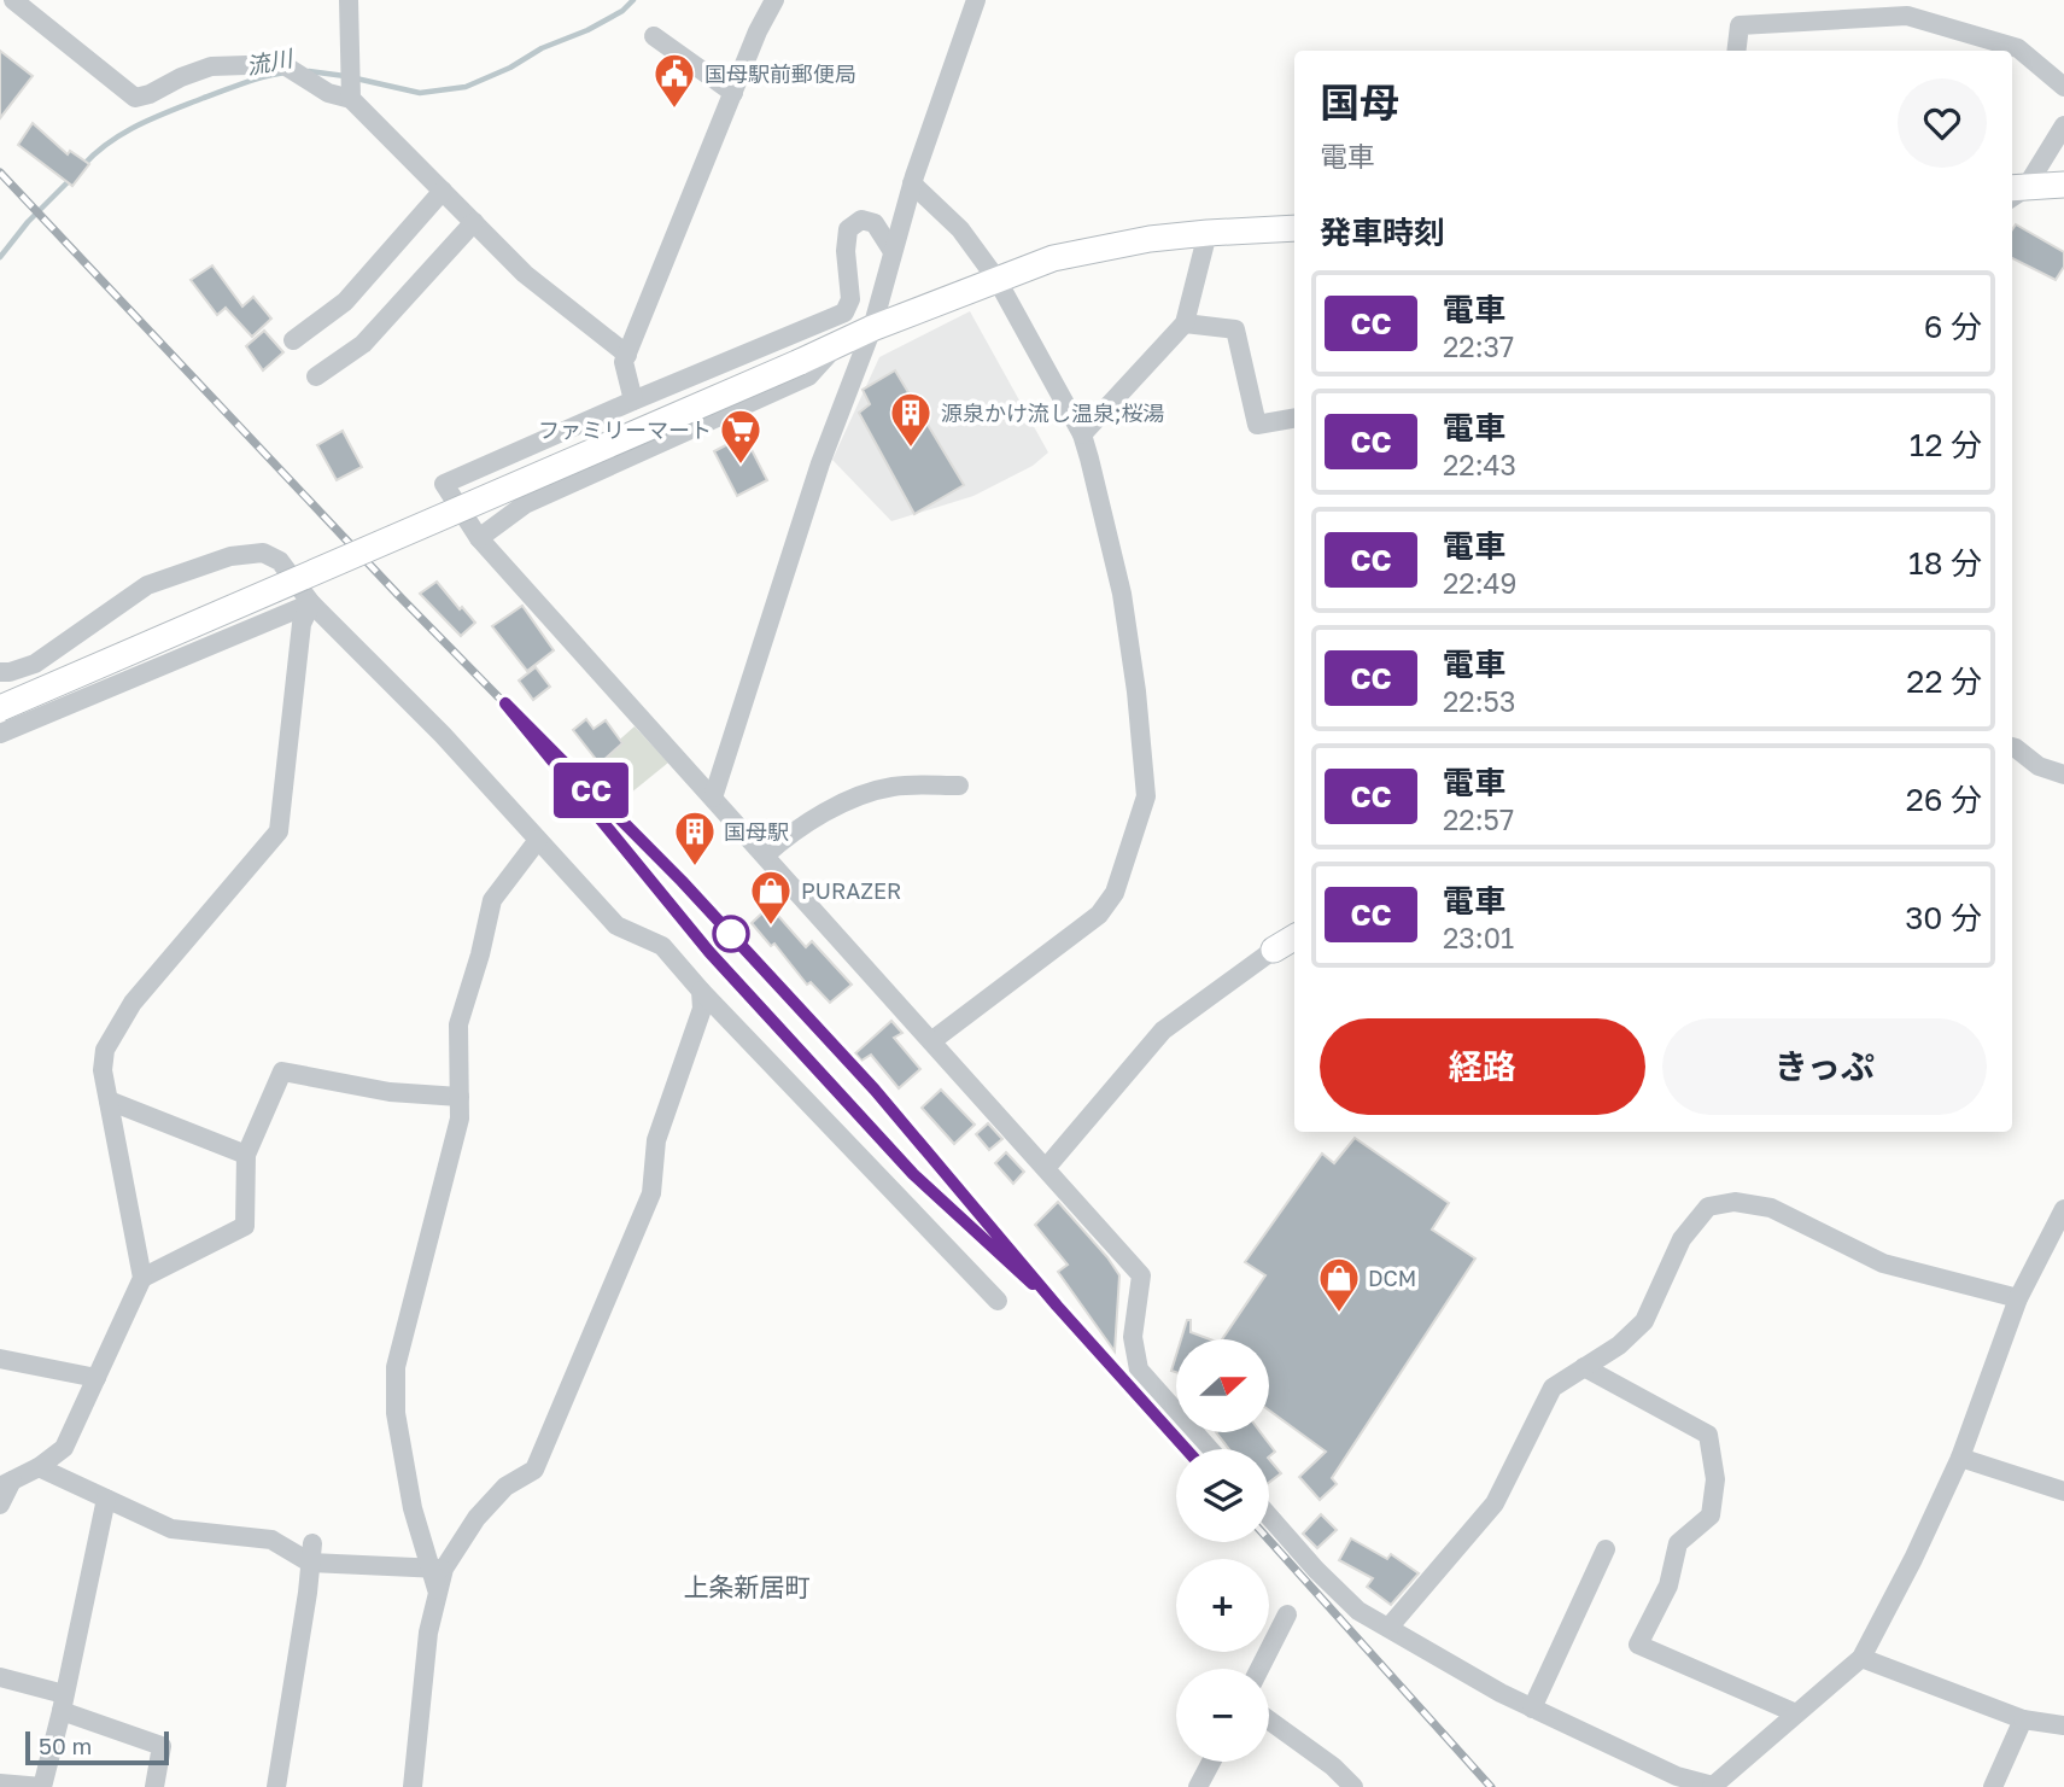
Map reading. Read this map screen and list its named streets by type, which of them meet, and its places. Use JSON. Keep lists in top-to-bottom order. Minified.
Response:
{"districts":["上条新居町"],"water":["流川"],"places":{"public building":["国母駅前郵便局"],"building":["源泉かけ流し温泉;桜湯","国母駅"],"supermarket":["ファミリーマート"],"shop":["PURAZER","DCM"]},"scale_bar":"50 m","north":"right","page":{"on_map":"CC","heading":[["国母","電車"],"発車時刻"],"list":[{"mark":"CC","name":"電車","note":"22:37","value":"6 分"},{"mark":"CC","name":"電車","note":"22:43","value":"12 分"},{"mark":"CC","name":"電車","note":"22:49","value":"18 分"},{"mark":"CC","name":"電車","note":"22:53","value":"22 分"},{"mark":"CC","name":"電車","note":"22:57","value":"26 分"},{"mark":"CC","name":"電車","note":"23:01","value":"30 分"}],"buttons":["経路","きっぷ"],"map_buttons":["+","−"],"scale":"50 m"}}
